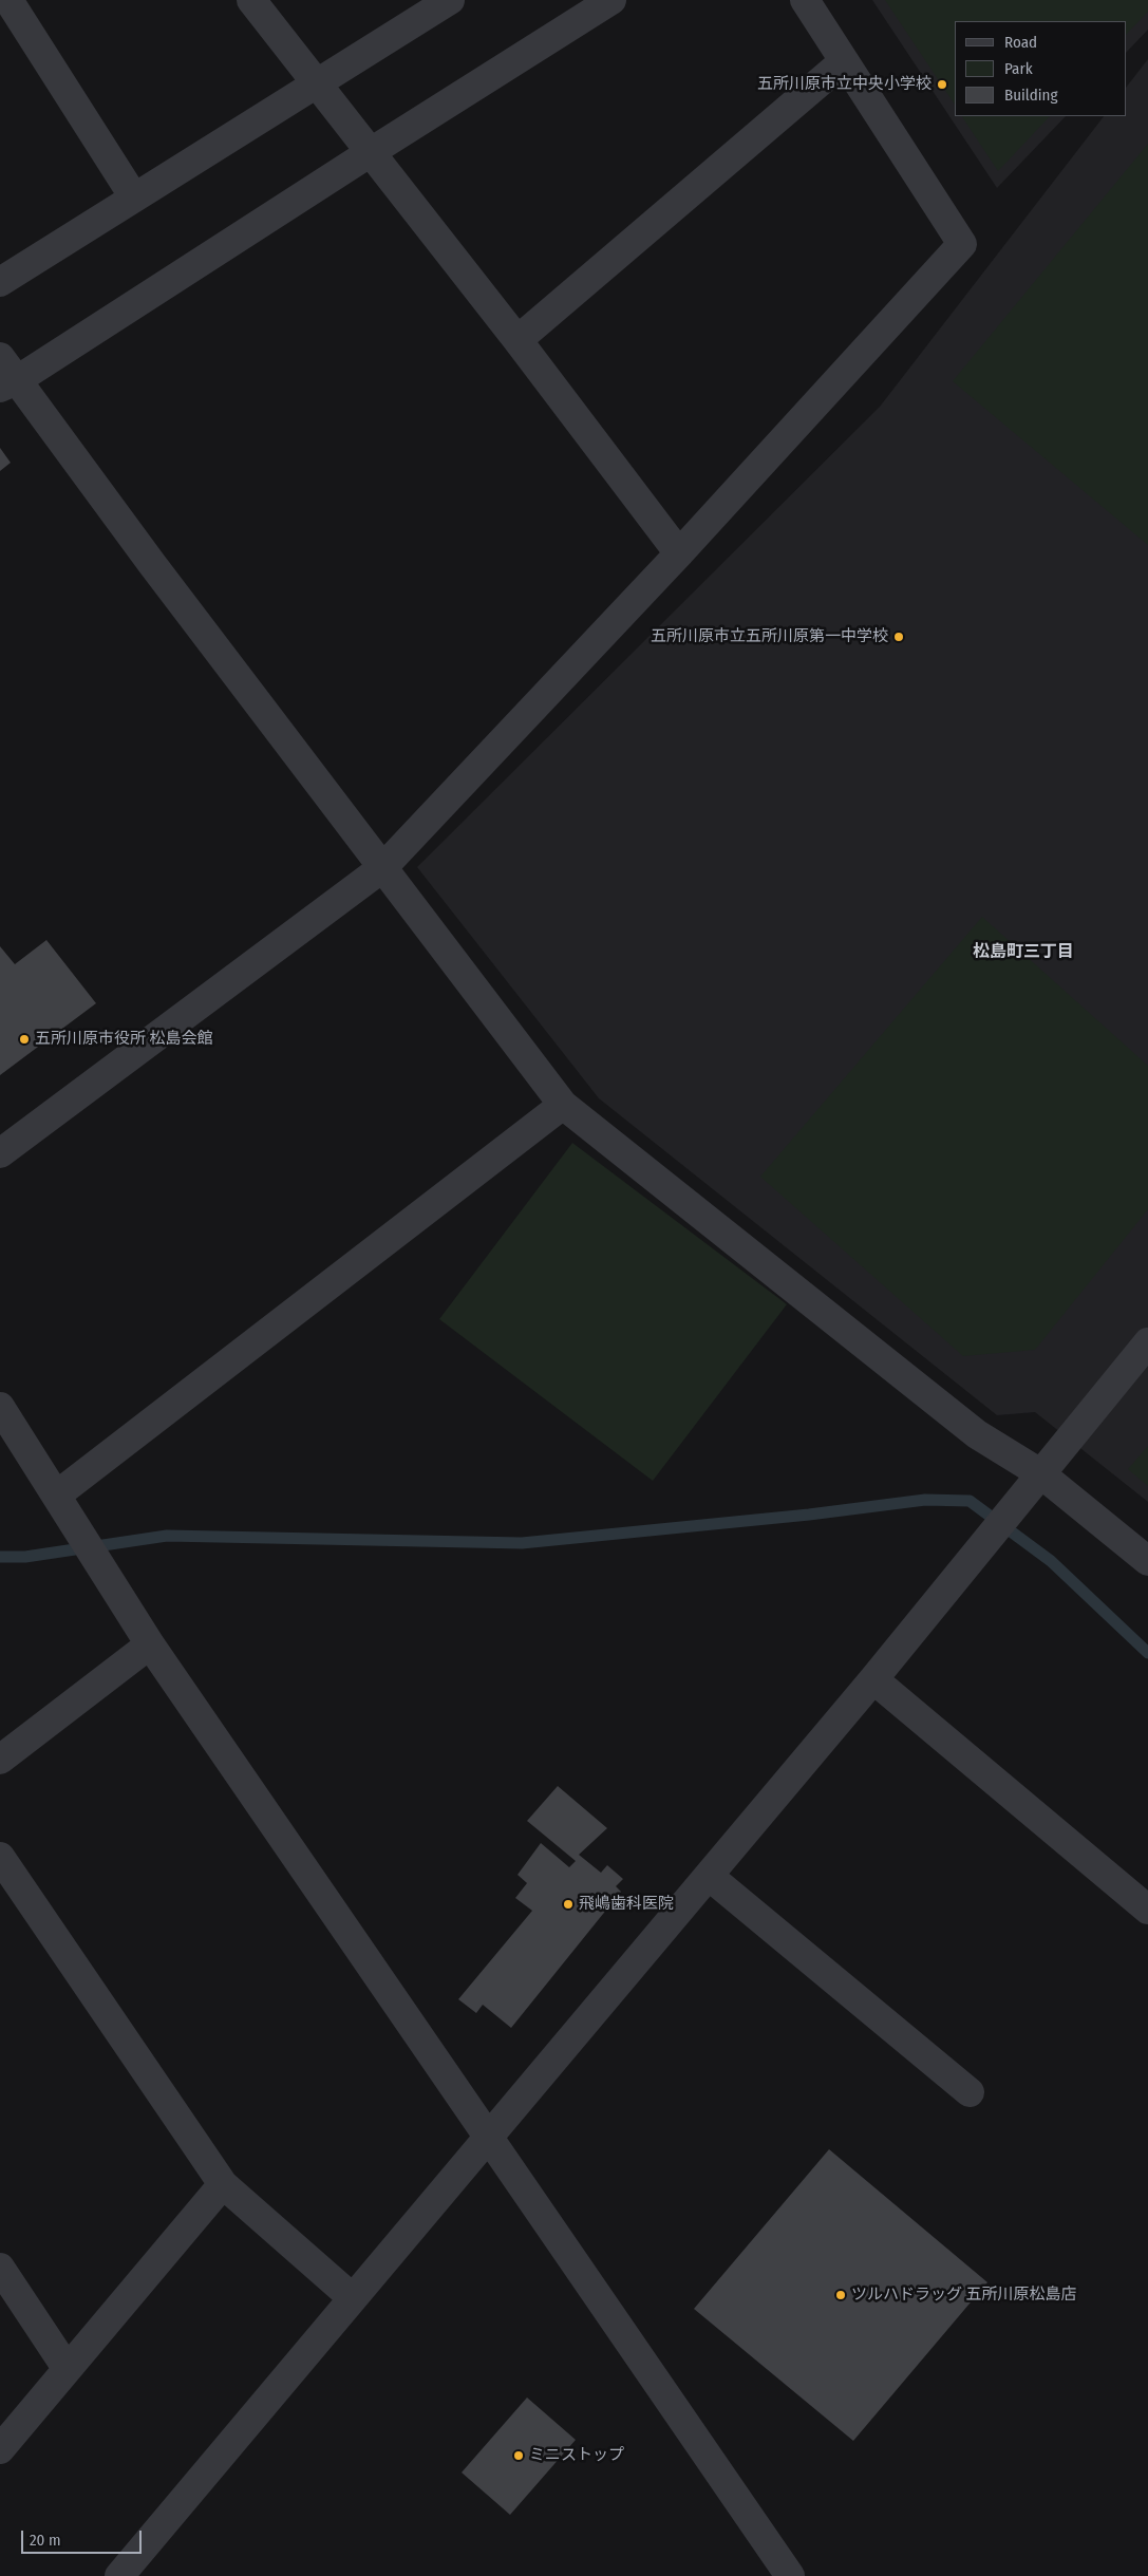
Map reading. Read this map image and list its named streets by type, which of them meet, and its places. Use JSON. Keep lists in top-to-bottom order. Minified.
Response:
{"districts":["松島町三丁目"],"places":["五所川原市立中央小学校","五所川原市立五所川原第一中学校","五所川原市役所 松島会館","飛嶋歯科医院","ツルハドラッグ 五所川原松島店","ミニストップ"],"legend":["Road","Park","Building"],"scale_bar":"20 m"}
